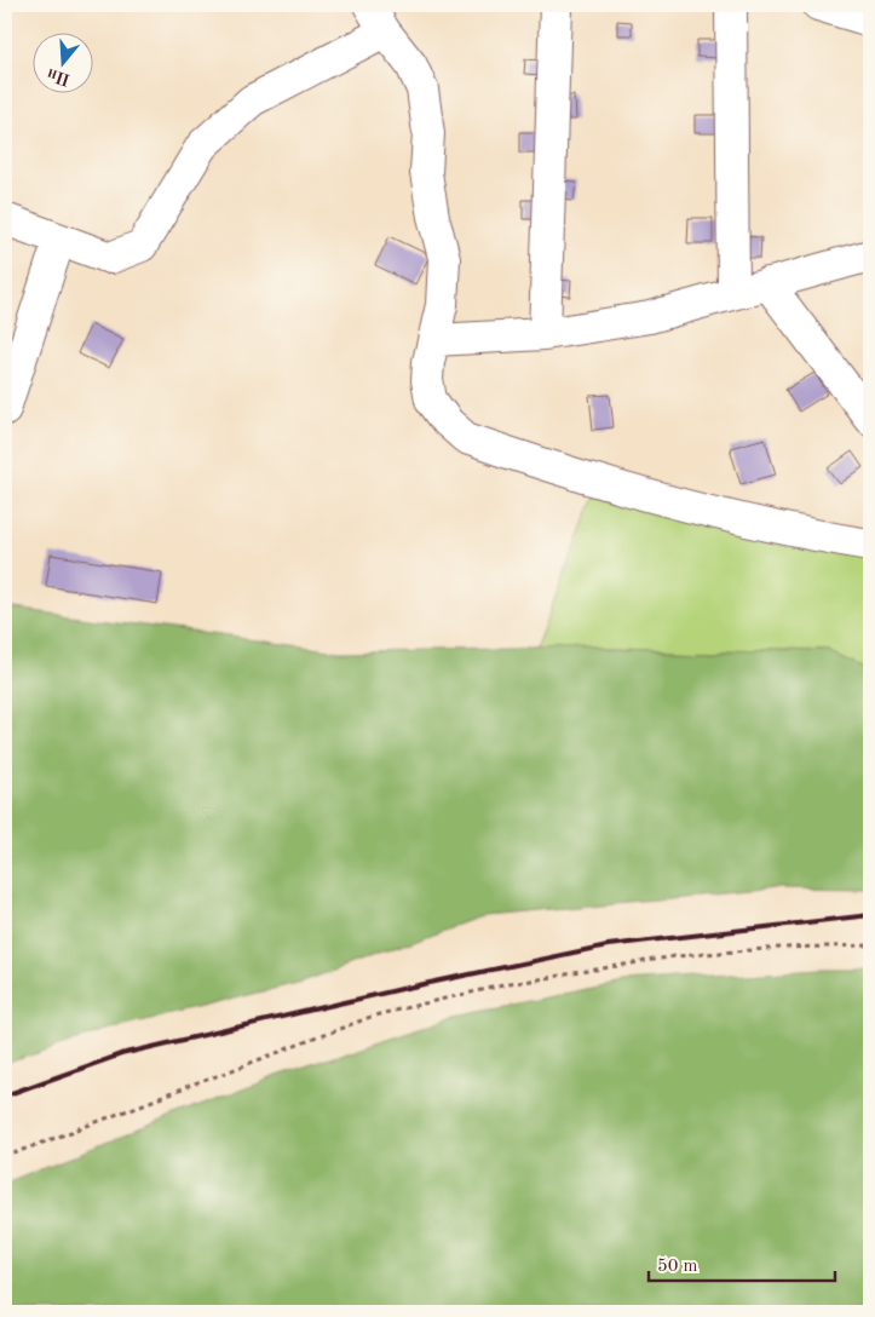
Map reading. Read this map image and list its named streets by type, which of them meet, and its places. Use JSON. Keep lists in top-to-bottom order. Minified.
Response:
{"scale_bar":"50 m","north":"bottom"}
